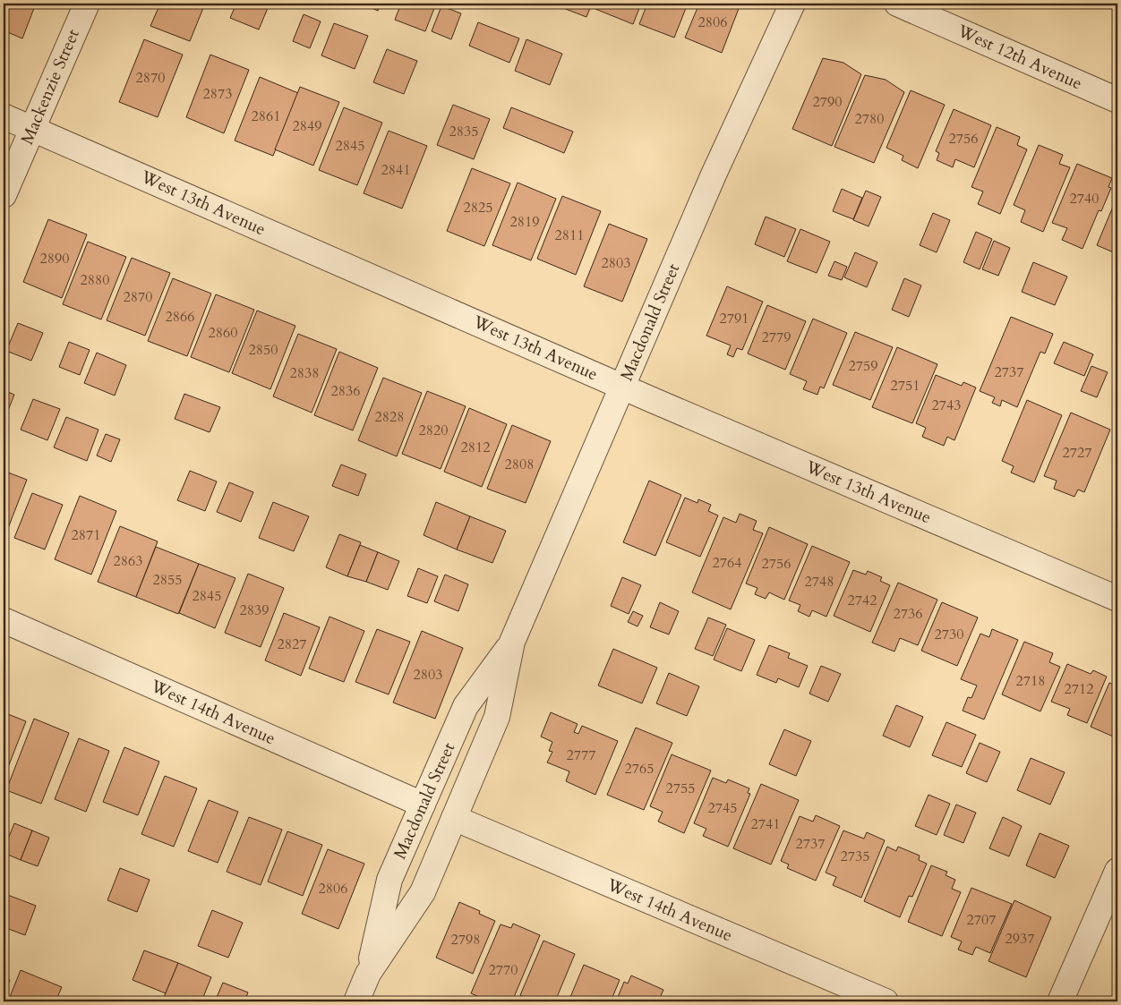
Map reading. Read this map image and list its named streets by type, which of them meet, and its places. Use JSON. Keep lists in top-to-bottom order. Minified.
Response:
{"streets":{"street":["West 12th Avenue","Mackenzie Street","West 13th Avenue","Macdonald Street","West 14th Avenue"]},"crossings":[["Mackenzie Street","West 13th Avenue"],["West 13th Avenue","Macdonald Street"],["Macdonald Street","West 14th Avenue"]],"house_numbers":["2806","2870","2873","2790","2861","2780","2849","2835","2756","2845","2841","2740","2825","2819","2811","2890","2803","2880","2870","2866","2791","2860","2779","2850","2759","2737","2838","2751","2836","2743","2828","2820","2812","2727","2808","2871","2863","2764","2756","2855","2748","2845","2742","2839","2736","2730","2827","2803","2718","2712","2777","2765","2755","2745","2741","2737","2735","2806","2707","2937","2798","2770"]}
